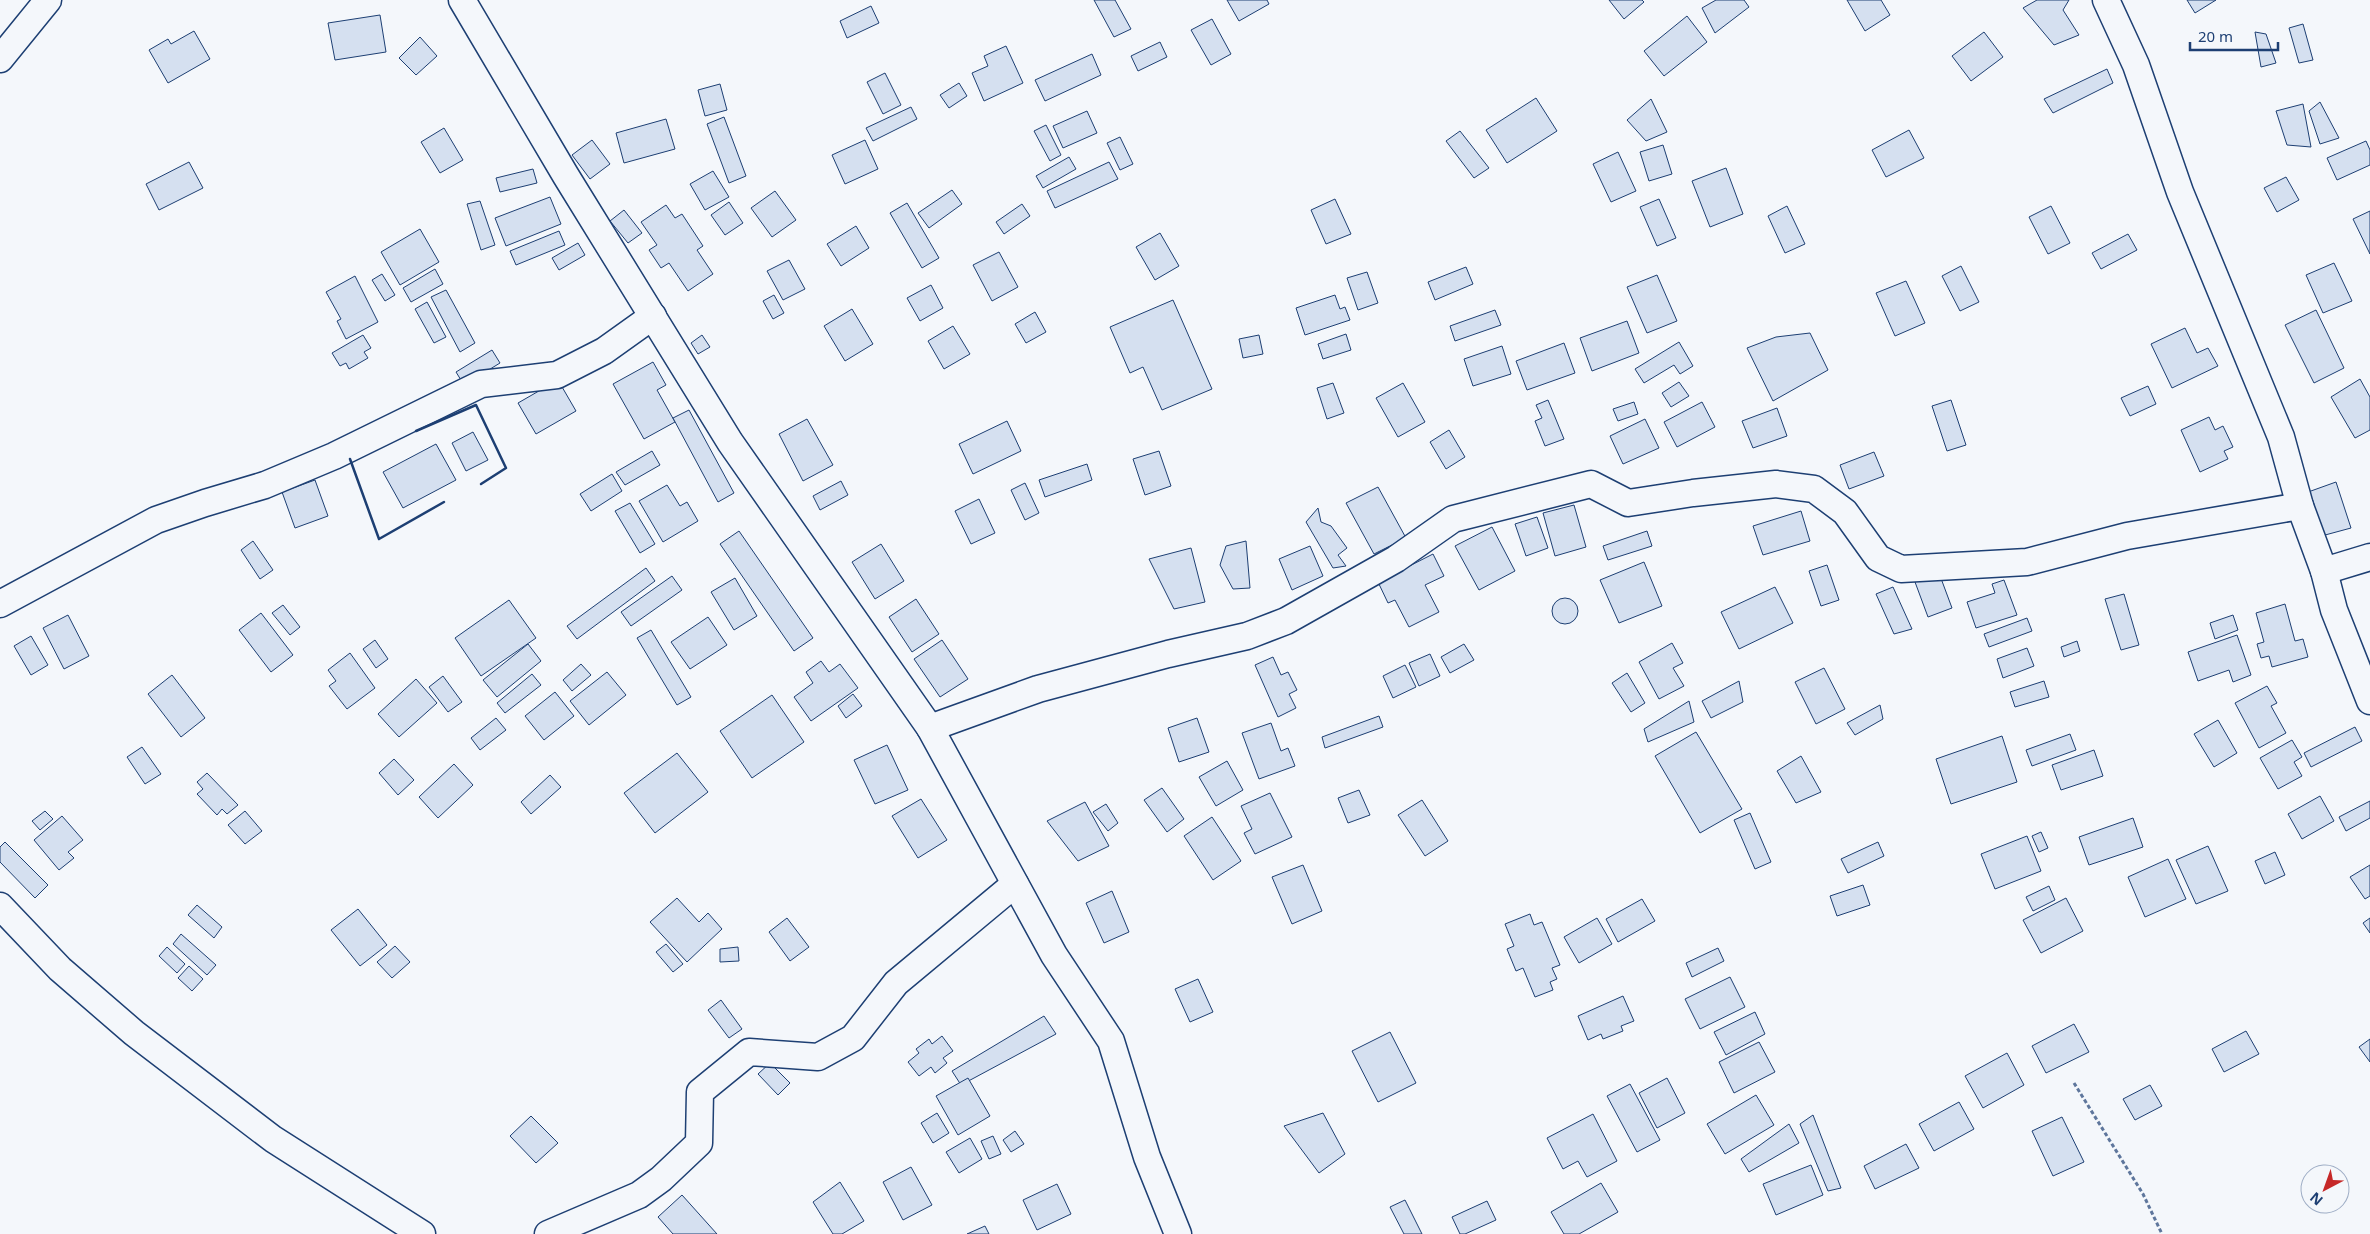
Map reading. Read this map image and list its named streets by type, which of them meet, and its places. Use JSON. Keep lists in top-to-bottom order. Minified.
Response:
{"scale_bar":"20 m","north":"bottom left"}
